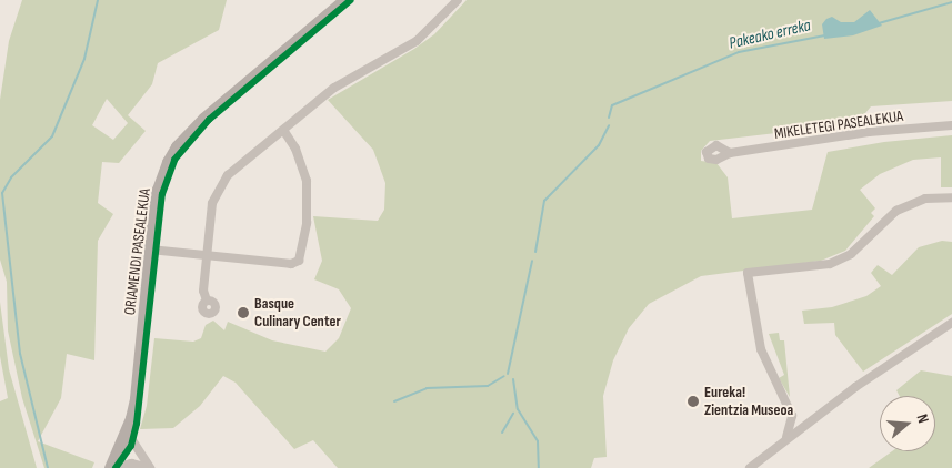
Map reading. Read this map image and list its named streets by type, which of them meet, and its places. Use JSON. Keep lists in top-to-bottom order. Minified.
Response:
{"streets":{"street":["MIKELETEGI PASEALEKUA","ORIAMENDI PASEALEKUA"]},"water":["Pakeako erreka"],"places":["Basque Culinary Center","Eureka! Zientzia Museoa"],"north":"right"}
